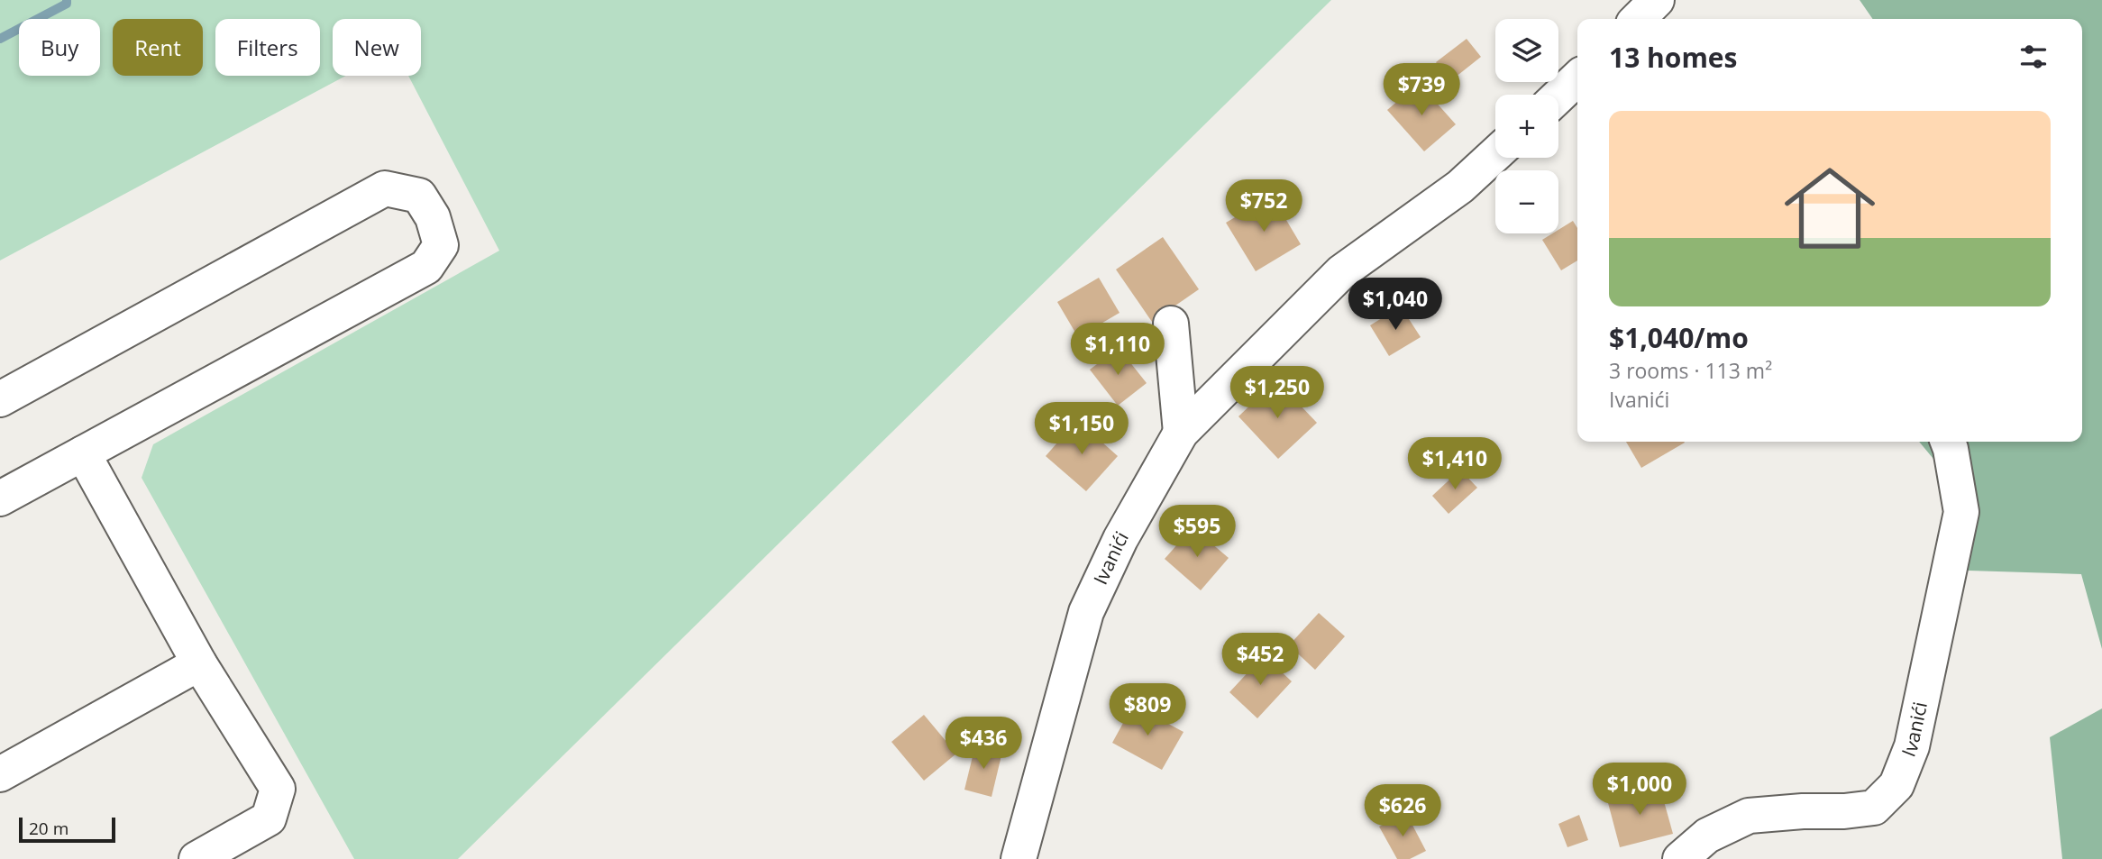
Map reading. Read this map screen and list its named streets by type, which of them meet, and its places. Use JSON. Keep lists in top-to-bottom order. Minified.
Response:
{"streets":{"street":["Ivanići"]},"scale_bar":"20 m","page":{"map_buttons":["+","−"],"chip":["Buy","Rent","Filters","New"],"heading":"13 homes","price":["$739","$752","$1,040","$1,110","$1,250","$1,150","$1,410","$595","$452","$809","$436","$1,000","$626"],"list":[{"name":"$1,040/mo","note":"3 rooms · 113 m² · Ivanići"}],"scale":"20 m"}}
